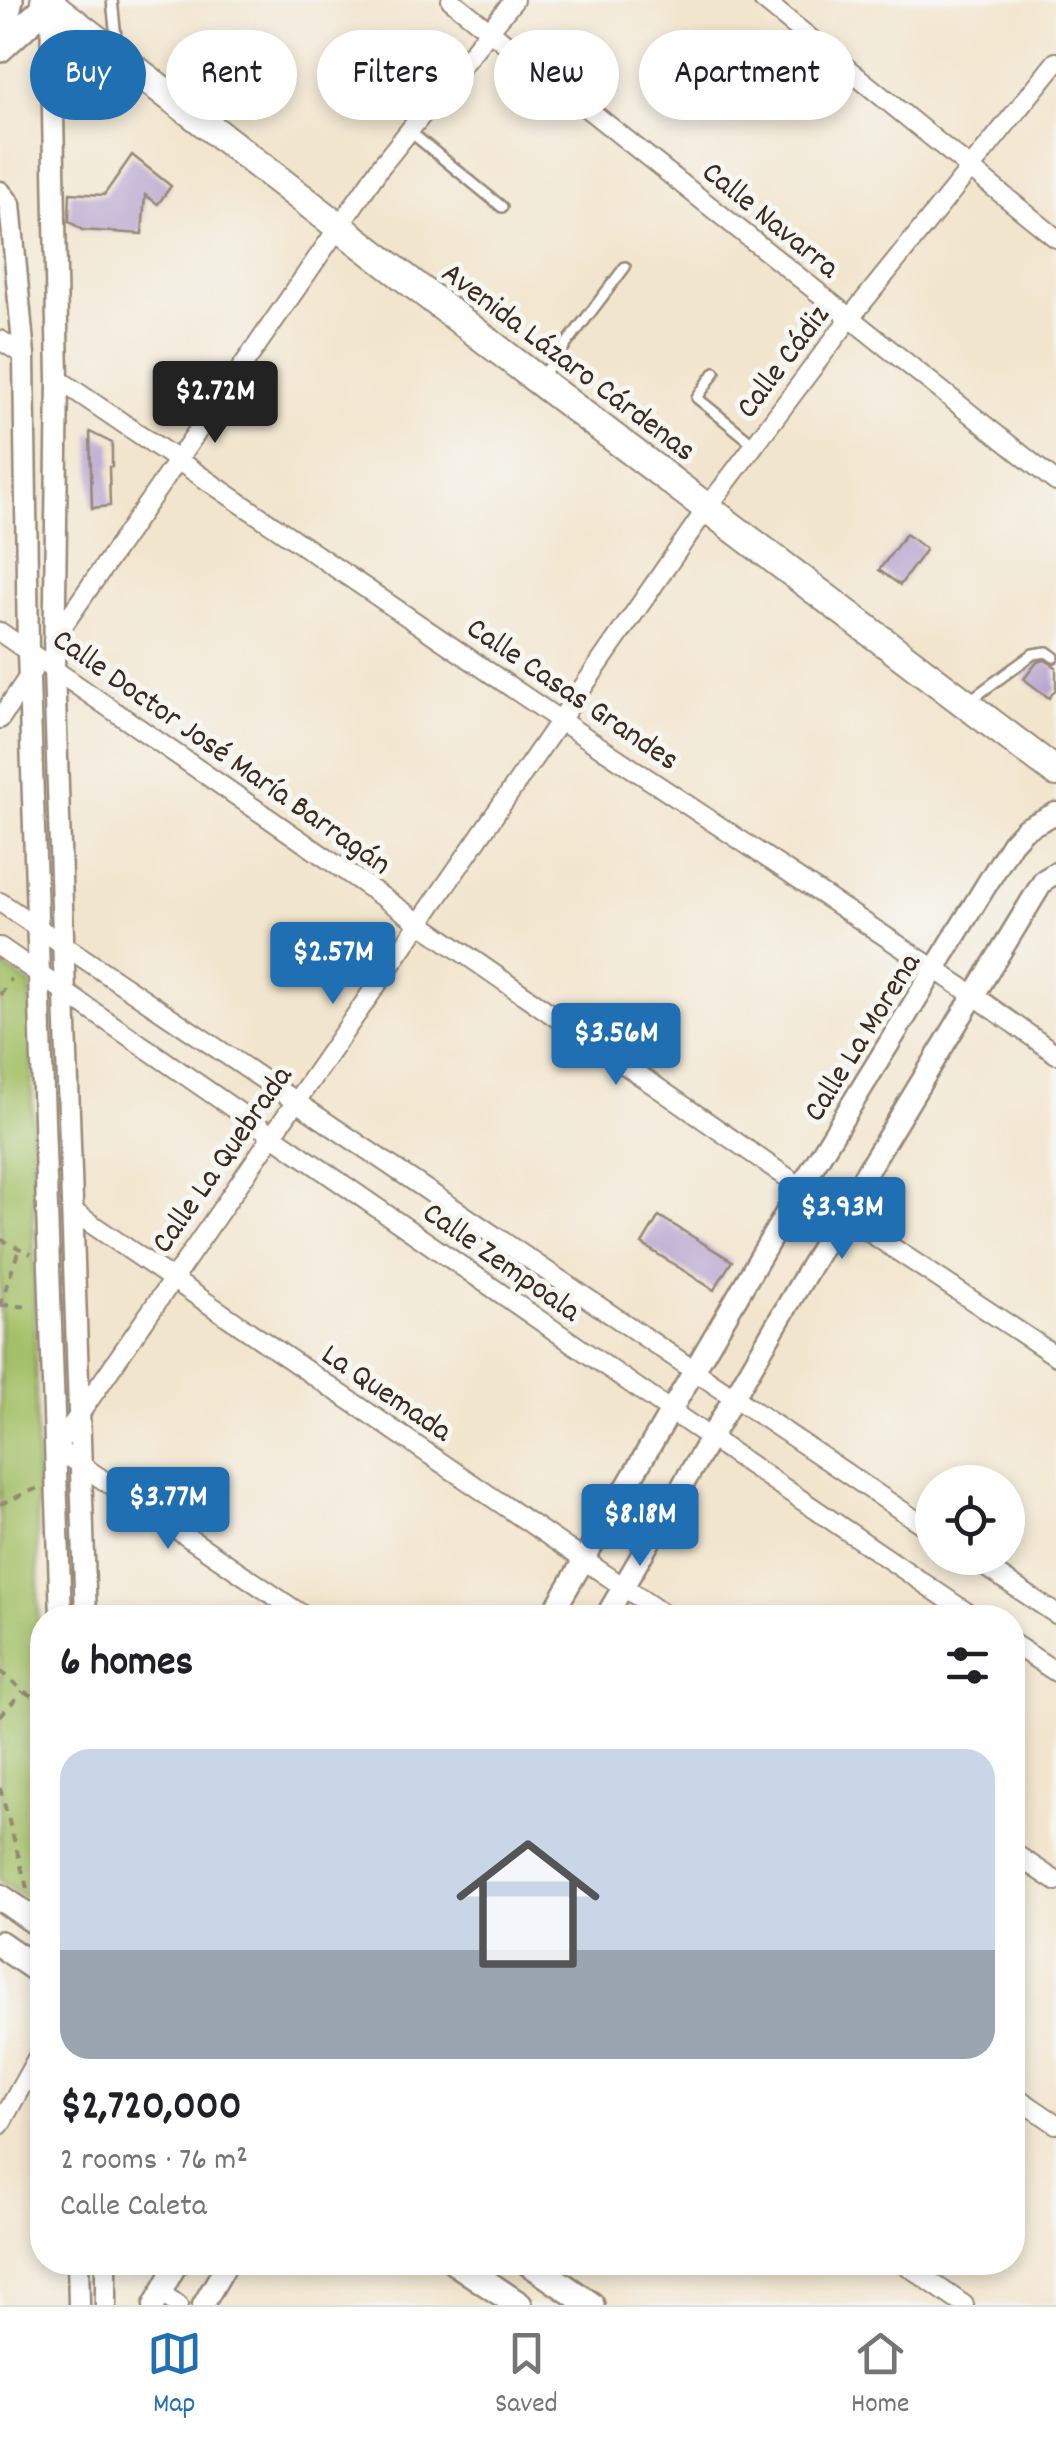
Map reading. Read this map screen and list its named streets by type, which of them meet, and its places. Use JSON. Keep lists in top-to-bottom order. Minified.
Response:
{"streets":{"main road":["Avenida Lázaro Cárdenas"],"street":["Calle Navarra","Calle Cádiz","Calle Casas Grandes","Calle Doctor José María Barragán","Calle La Morena","Calle La Quebrada","Calle Zempoala","La Quemada"]},"crossings":[["Calle Navarra","Calle Cádiz"],["Avenida Lázaro Cárdenas","Calle Cádiz"],["Avenida Lázaro Cárdenas","Calle La Quebrada"],["Calle Cádiz","Calle La Quebrada"],["Calle Casas Grandes","Calle La Morena"],["Calle Casas Grandes","Calle La Quebrada"],["Calle Doctor José María Barragán","Calle La Morena"],["Calle Doctor José María Barragán","Calle La Quebrada"],["Calle La Morena","Calle Zempoala"],["Calle La Morena","La Quemada"],["Calle La Quebrada","Calle Zempoala"],["Calle La Quebrada","La Quemada"]],"page":{"chip":["Buy","Rent","Filters","New","Apartment"],"price":["$2.72M","$2.57M","$3.56M","$3.93M","$3.77M","$8.18M"],"heading":"6 homes","list":[{"name":"$2,720,000","note":"2 rooms · 76 m² · Calle Caleta"}],"tabs":["Map","Saved","Home"]}}
